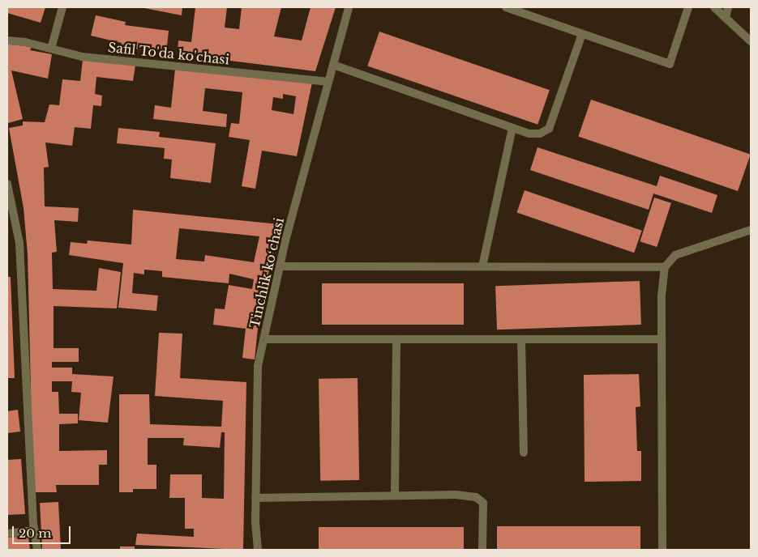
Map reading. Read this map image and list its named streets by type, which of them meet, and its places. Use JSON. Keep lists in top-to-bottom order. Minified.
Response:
{"streets":{"street":["Safil To'da ko'chasi","Tinchlik koʻchasi"]},"crossings":[["Safil To'da ko'chasi","Tinchlik koʻchasi"]],"scale_bar":"20 m"}
